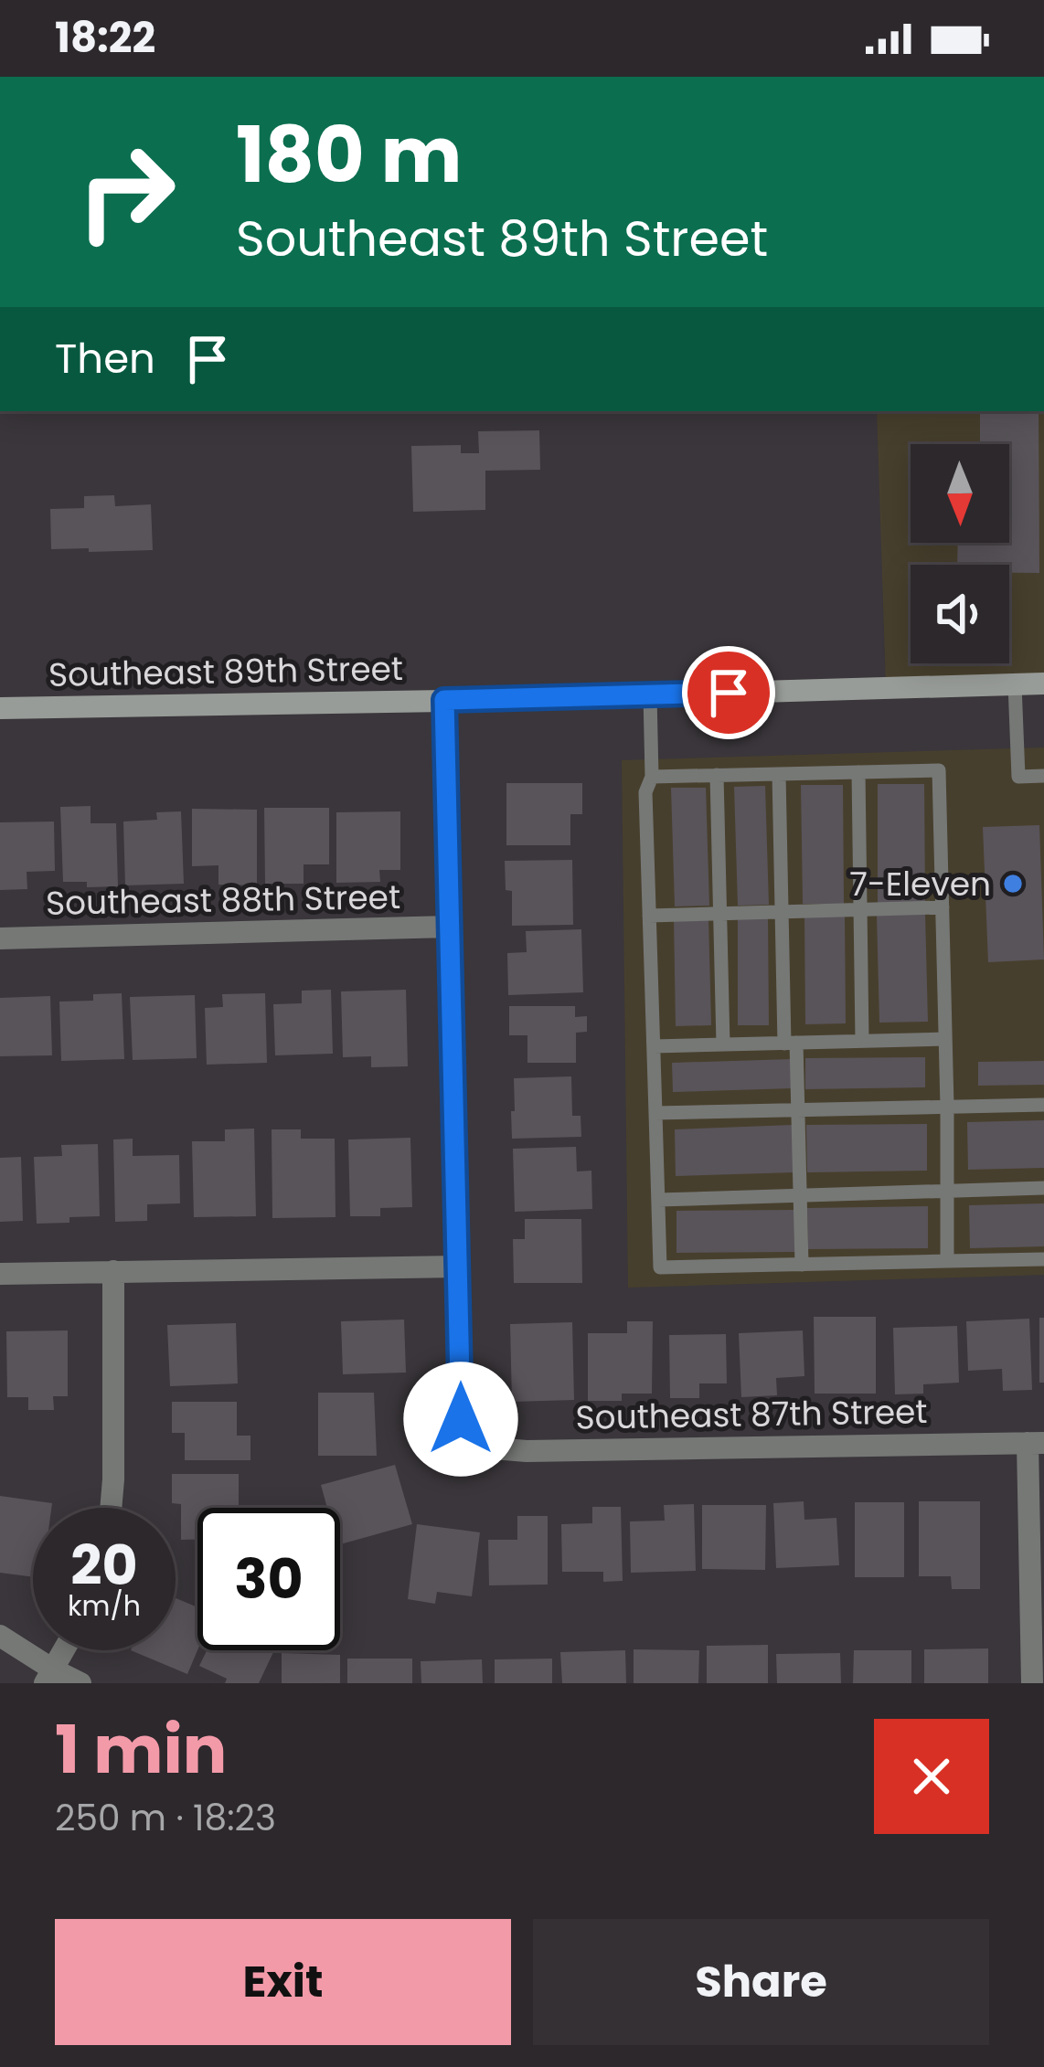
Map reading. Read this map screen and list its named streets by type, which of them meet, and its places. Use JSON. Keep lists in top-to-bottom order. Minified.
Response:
{"streets":{"street":["Southeast 89th Street","Southeast 88th Street","Southeast 87th Street"]},"places":["7-Eleven"],"north":"bottom","page":{"status":"18:22","turn":["180 m","Southeast 89th Street"],"then":"Then","speed":"20 km/h","limit":"30","heading":["1 min","250 m · 18:23"],"buttons":["Exit","Share"]}}
